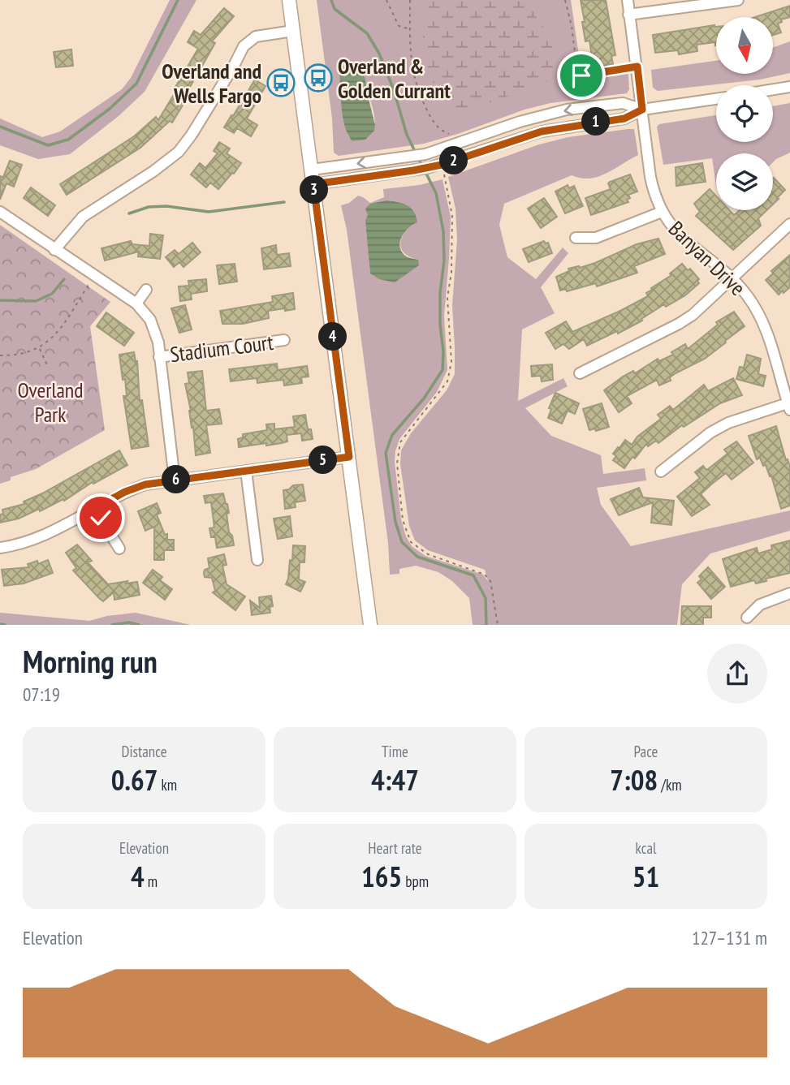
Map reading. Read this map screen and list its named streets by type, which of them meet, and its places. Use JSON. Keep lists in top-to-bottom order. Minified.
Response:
{"streets":{"street":["Banyan Drive","Stadium Court"]},"parks":["Overland Park"],"places":{"bus stop":["Overland & Golden Currant","Overland and Wells Fargo"]},"north":"bottom","page":{"pins":["1","2","3","4","5","6"],"heading":["Morning run","07:19"],"stats":[["Distance","0.67 km"],["Time","4:47"],["Pace","7:08 /km"],["Elevation","4 m"],["Heart rate","165 bpm"],["kcal","51"]],"chart":["Elevation","127–131 m"]}}
